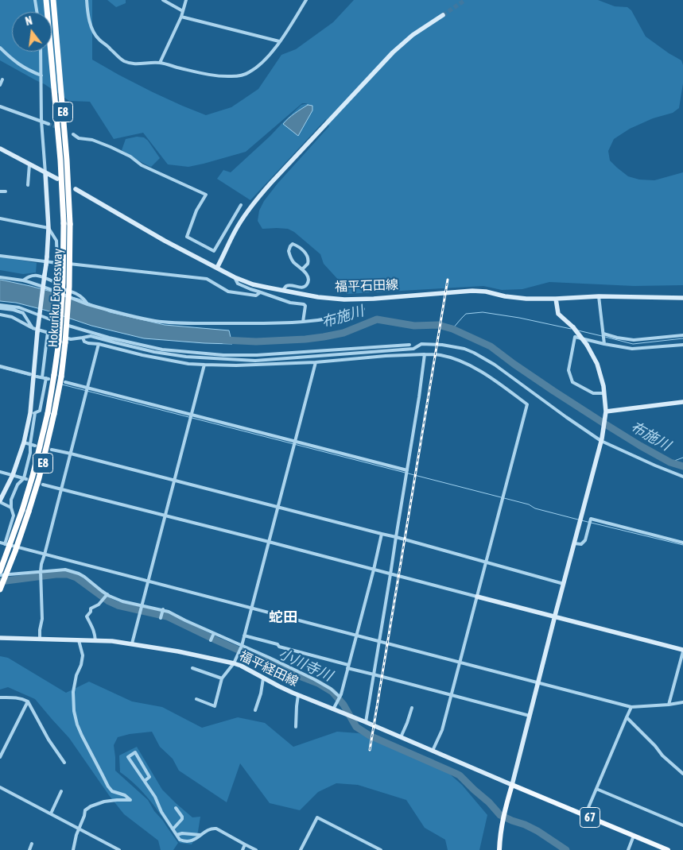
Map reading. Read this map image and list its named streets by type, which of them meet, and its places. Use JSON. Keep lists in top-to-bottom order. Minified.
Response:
{"streets":{"highway":["E8","Hokuriku Expressway"],"main road":["67"],"street":["福平石田線","福平経田線"]},"crossings":[["福平経田線","67"]],"districts":["蛇田"],"water":["布施川","小川寺川"],"north":"top"}
